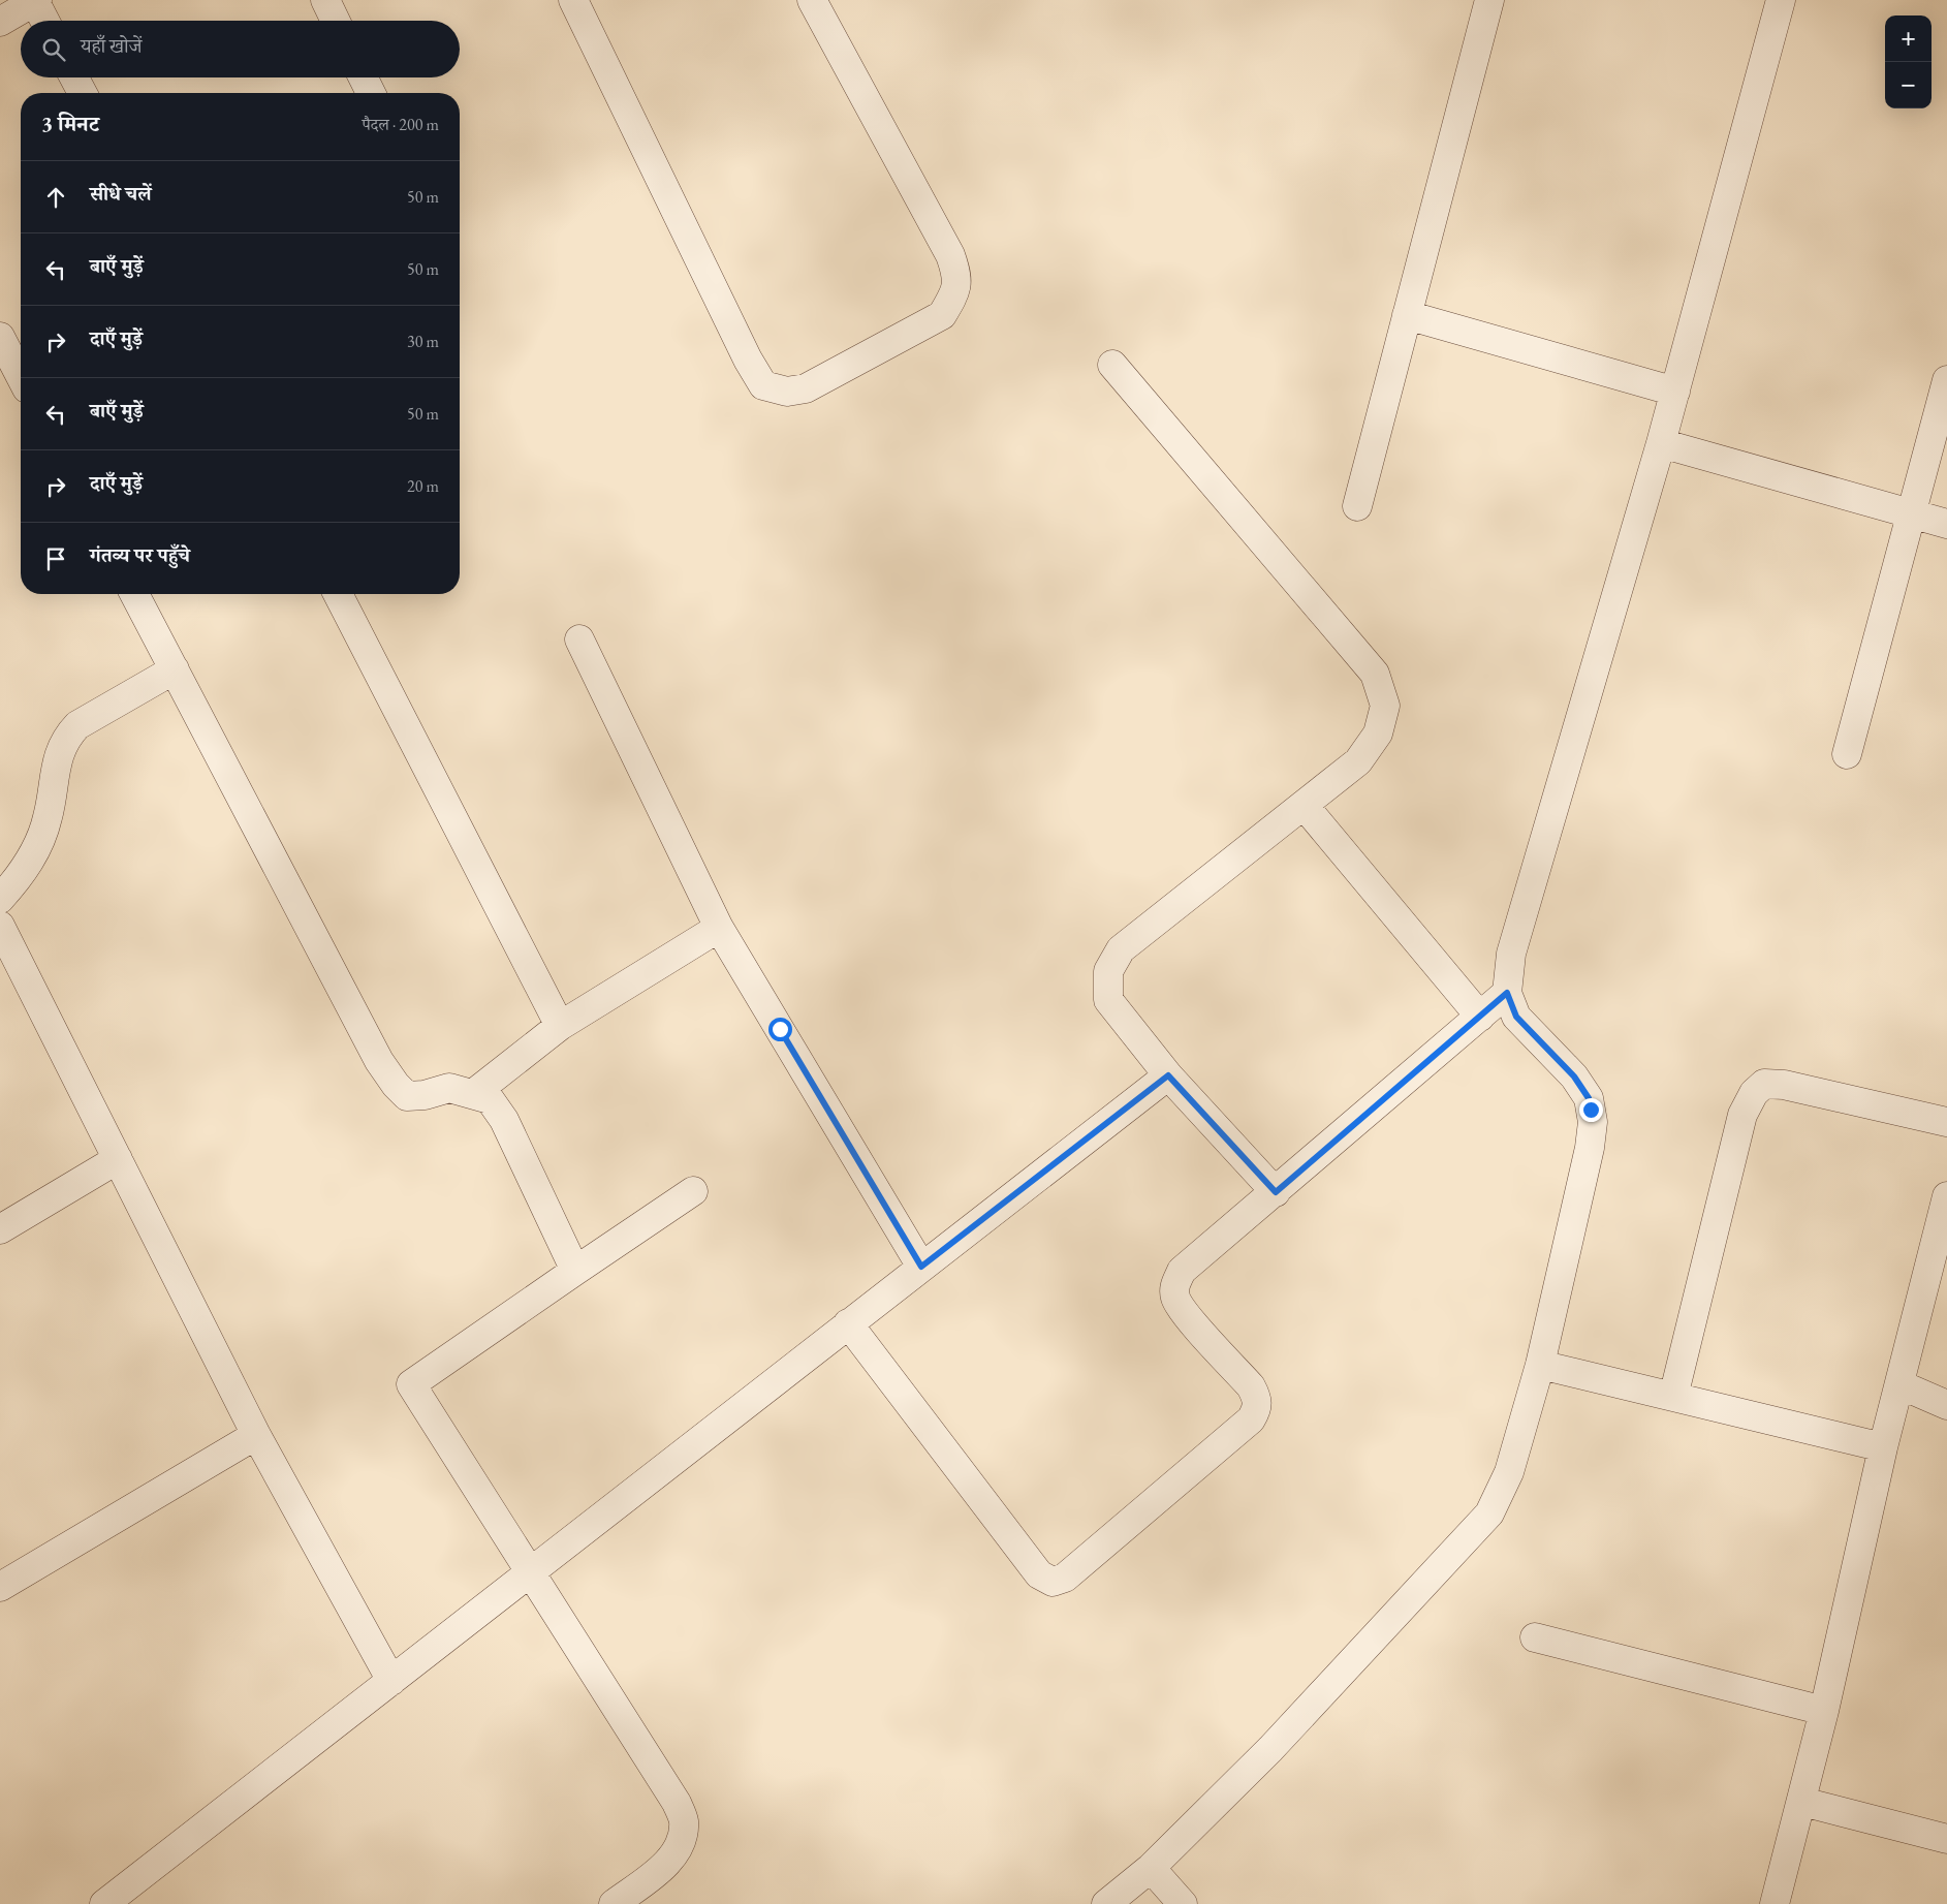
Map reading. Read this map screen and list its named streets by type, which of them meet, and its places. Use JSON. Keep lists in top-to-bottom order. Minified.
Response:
{"page":{"map_buttons":["+","−"],"search":"यहाँ खोजें","heading":["3 मिनट","पैदल · 200 m"],"list":[["सीधे चलें","50 m"],["बाएँ मुड़ें","50 m"],["दाएँ मुड़ें","30 m"],["बाएँ मुड़ें","50 m"],["दाएँ मुड़ें","20 m"],"गंतव्य पर पहुँचे"]}}
